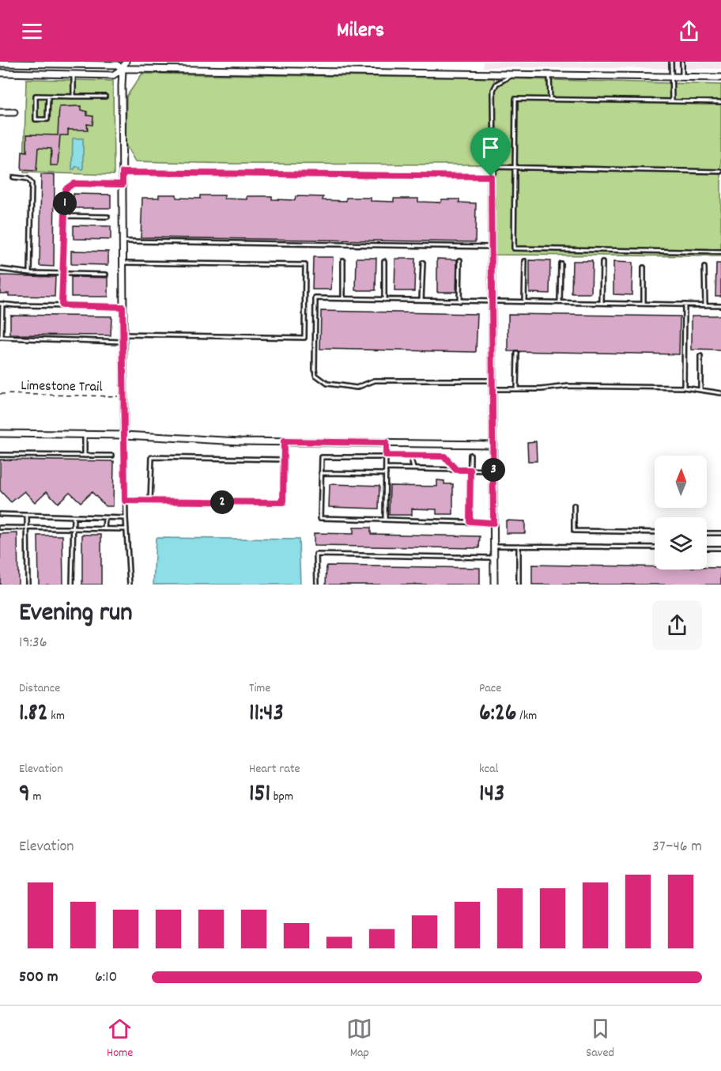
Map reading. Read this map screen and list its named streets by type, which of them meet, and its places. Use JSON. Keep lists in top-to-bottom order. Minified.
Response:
{"streets":{"path":["Limestone Trail"]},"north":"top","page":{"header":"Milers","pins":["1","3","2"],"heading":["Evening run","19:36"],"stats":[["Distance","1.82 km"],["Time","11:43"],["Pace","6:26 /km"],["Elevation","9 m"],["Heart rate","151 bpm"],["kcal","143"]],"chart":["Elevation","37–46 m"],"list":[{"name":"500 m","note":"6:10"}],"tabs":["Home","Map","Saved"]}}
